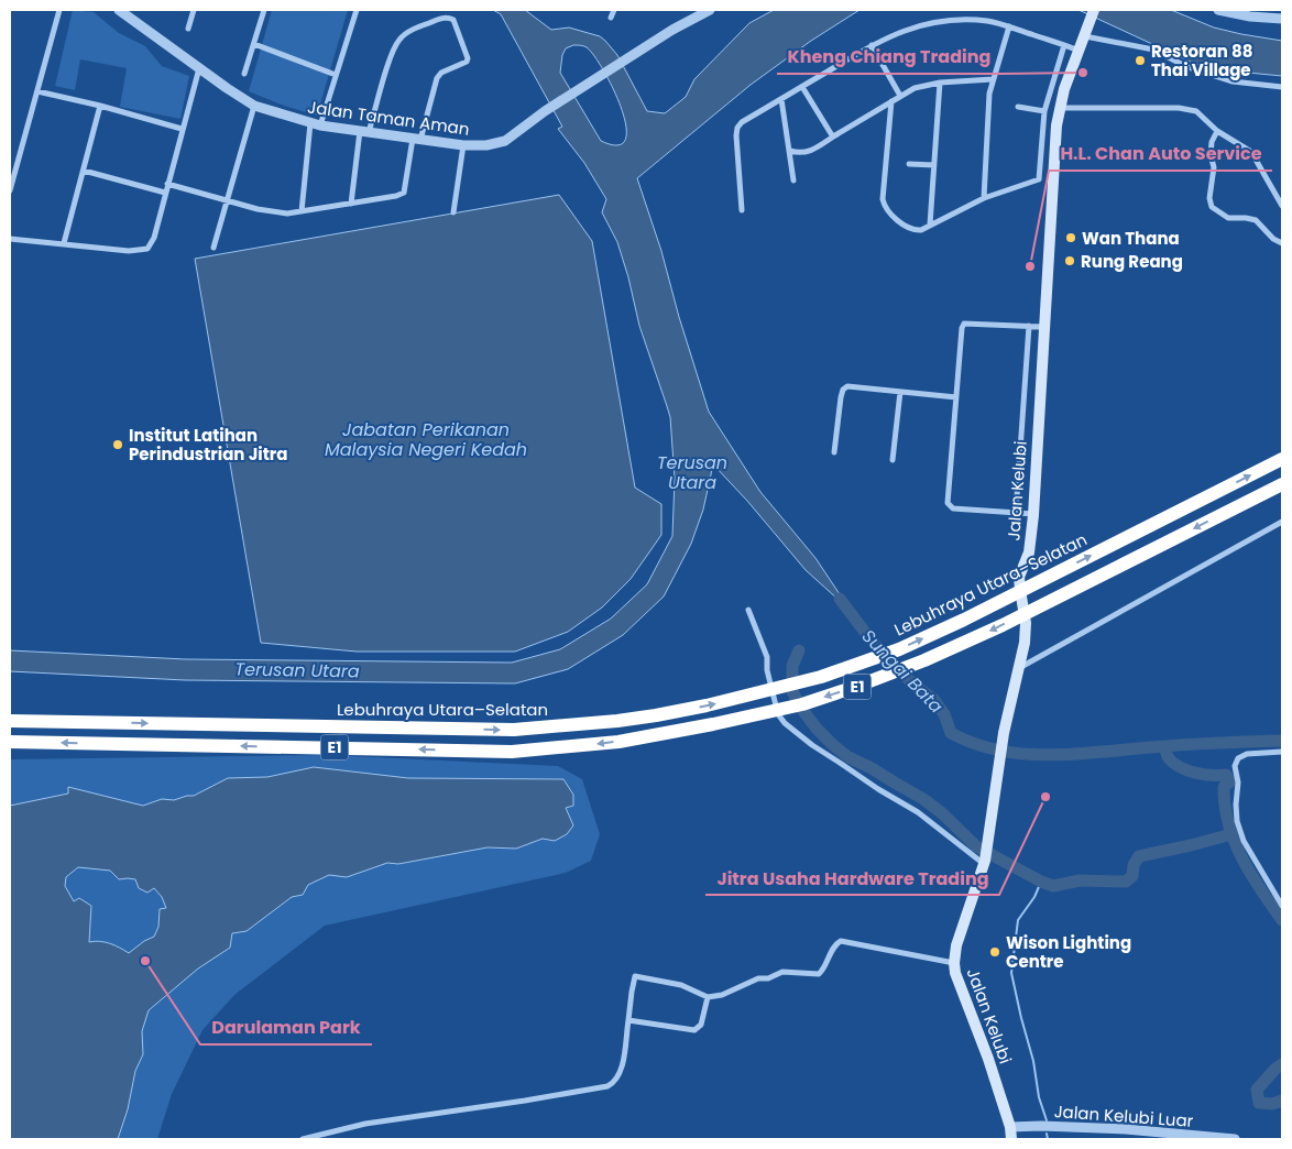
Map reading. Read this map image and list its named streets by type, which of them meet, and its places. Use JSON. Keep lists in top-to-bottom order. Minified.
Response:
{"streets":{"highway":["Lebuhraya Utara–Selatan","E1"],"main road":["Jalan Kelubi"],"street":["Jalan Taman Aman","Jalan Kelubi Luar"]},"crossings":[["Jalan Kelubi","Jalan Kelubi Luar"]],"water":["Jabatan Perikanan Malaysia Negeri Kedah","Terusan Utara","Sungai Bata"],"places":["Restoran 88 Thai Village","Kheng Chiang Trading","Wan Thana","Rung Reang","H.L. Chan Auto Service","Institut Latihan Perindustrian Jitra","Jitra Usaha Hardware Trading","Wison Lighting Centre","Darulaman Park"]}
